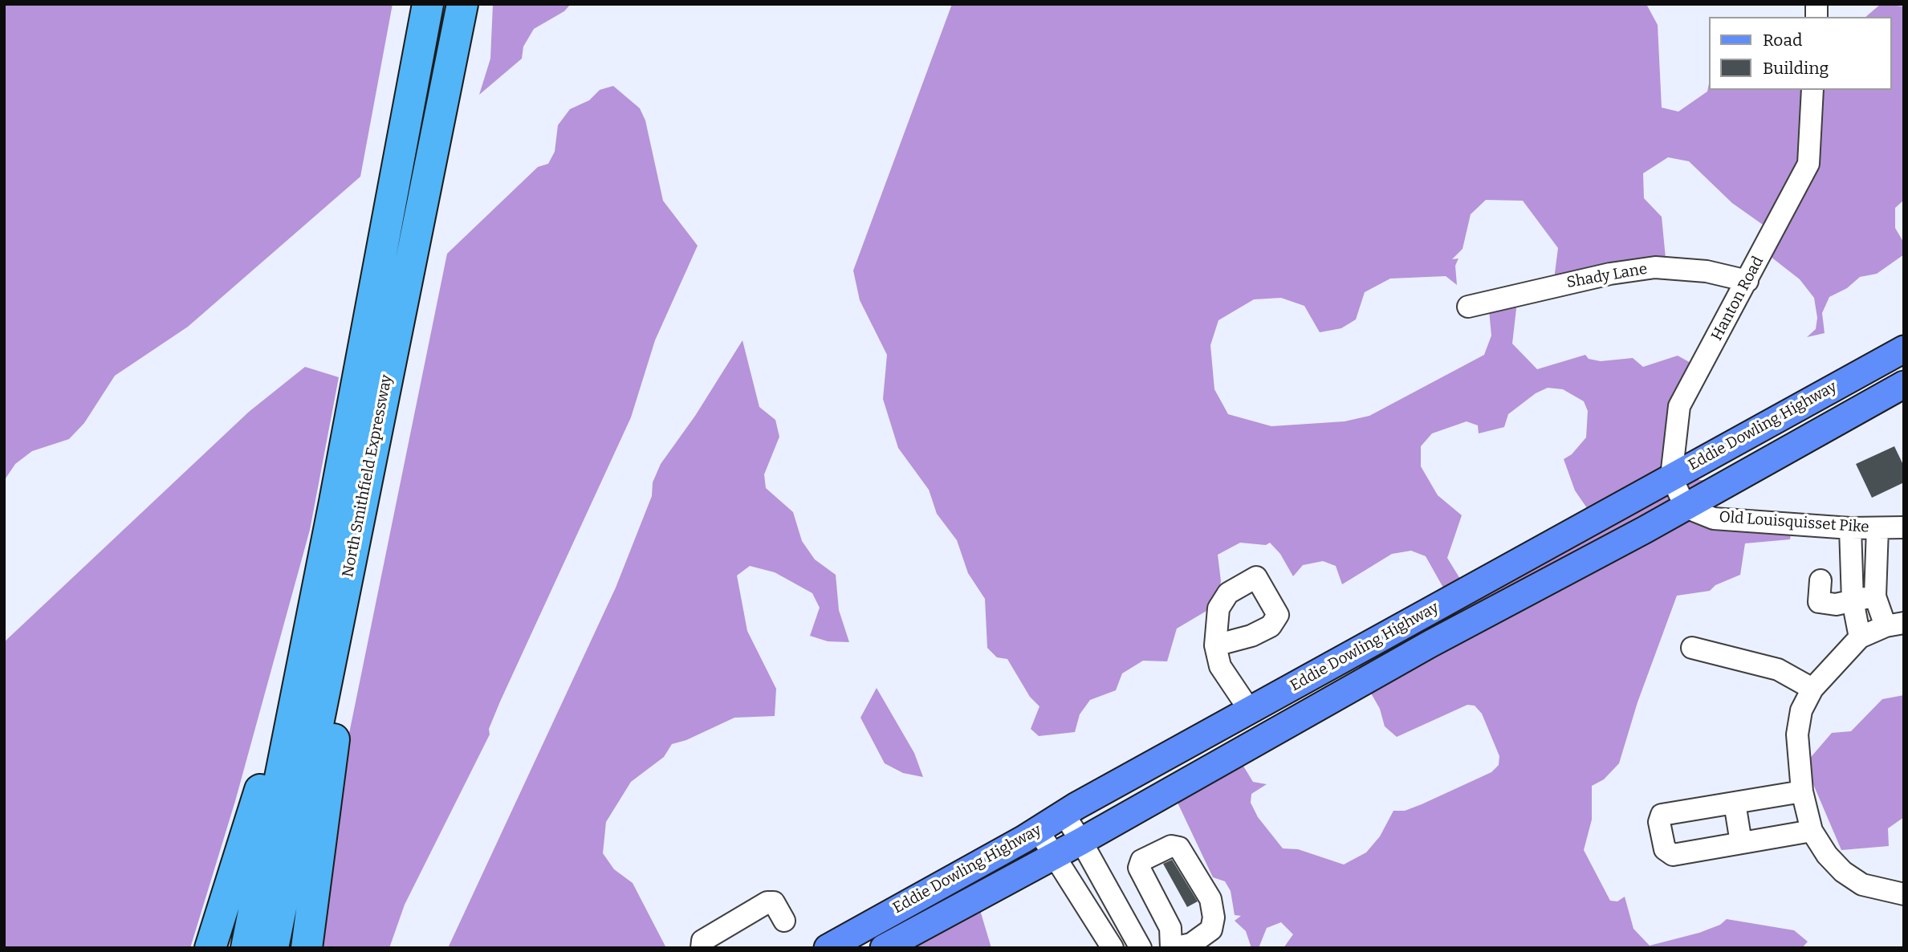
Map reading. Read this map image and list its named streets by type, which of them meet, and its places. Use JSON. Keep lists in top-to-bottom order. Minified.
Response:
{"streets":{"highway":["North Smithfield Expressway"],"main road":["Eddie Dowling Highway"],"street":["Shady Lane","Hanton Road","Old Louisquisset Pike"]},"crossings":[["Shady Lane","Hanton Road"],["Hanton Road","Eddie Dowling Highway"],["Eddie Dowling Highway","Old Louisquisset Pike"]],"legend":["Road","Building"]}
